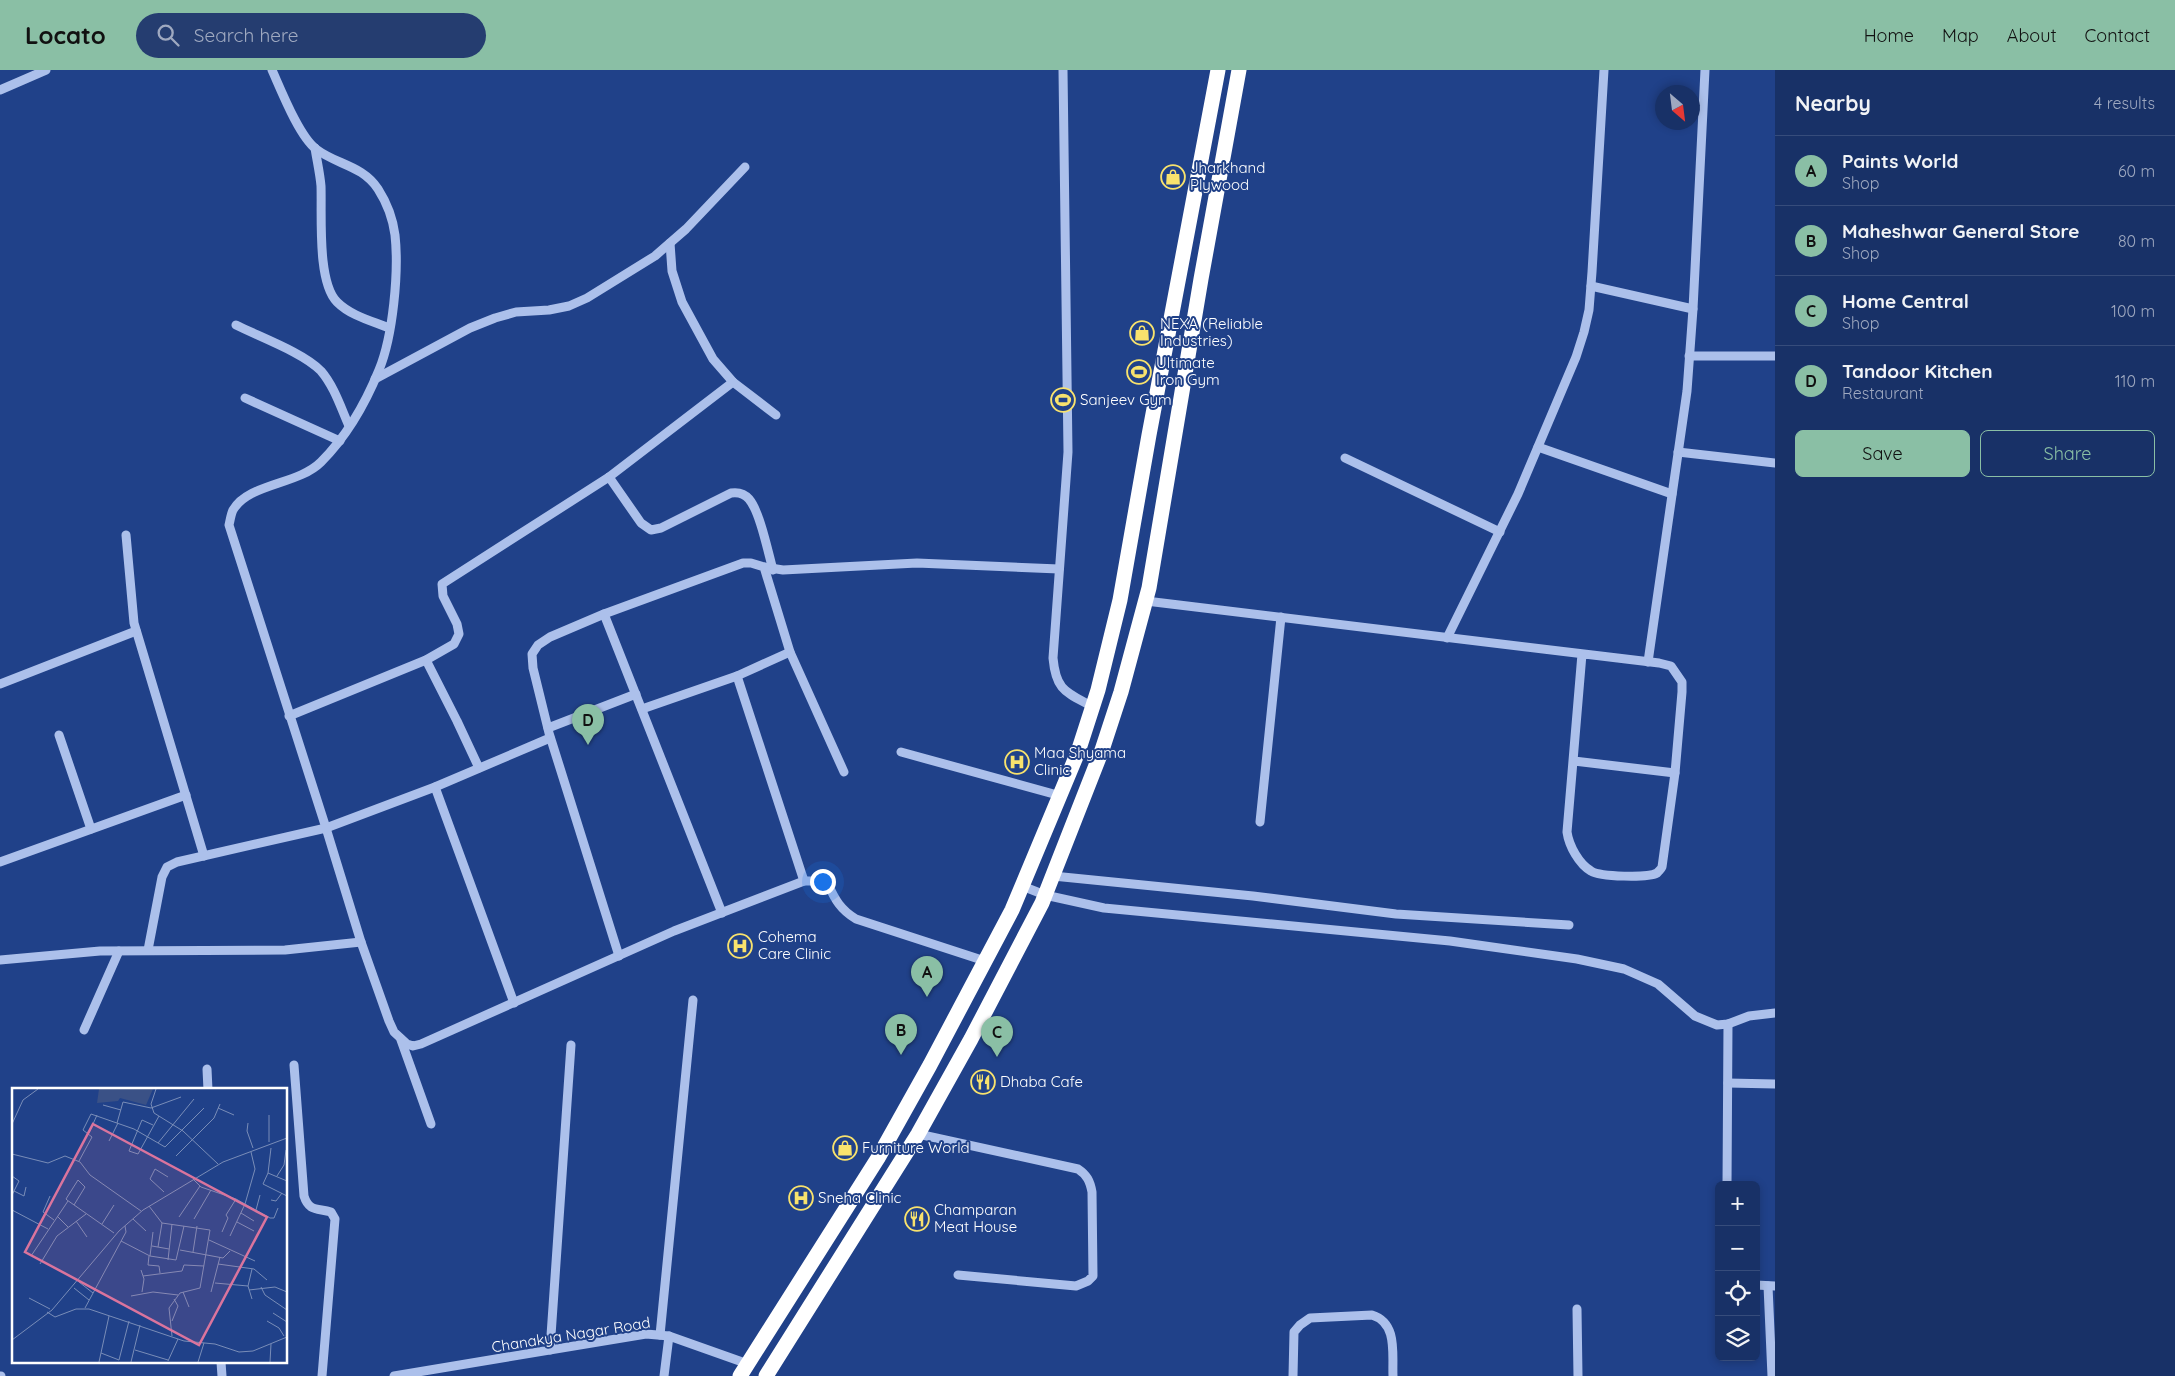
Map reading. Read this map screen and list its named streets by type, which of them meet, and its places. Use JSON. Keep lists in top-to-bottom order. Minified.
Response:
{"streets":{"street":["Chanakya Nagar Road"]},"places":{"shop":["Jharkhand Plywood","NEXA (Reliable Industries)","Furniture World"],"sports":["Ultimate Iron Gym","Sanjeev Gym"],"hospital":["Maa Shyama Clinic","Cohema Care Clinic","Sneha Clinic"],"restaurant":["Dhaba Cafe","Champaran Meat House"]},"north":"bottom right","page":{"header":"Locato","search":"Search here","nav":["Home","Map","About","Contact"],"heading":["Nearby","4 results"],"list":[{"mark":"A","name":"Paints World","note":"Shop","value":"60 m"},{"mark":"B","name":"Maheshwar General Store","note":"Shop","value":"80 m"},{"mark":"C","name":"Home Central","note":"Shop","value":"100 m"},{"mark":"D","name":"Tandoor Kitchen","note":"Restaurant","value":"110 m"}],"buttons":["Save","Share"],"pins":["D","A","B","C"],"map_buttons":["+","−"]}}
